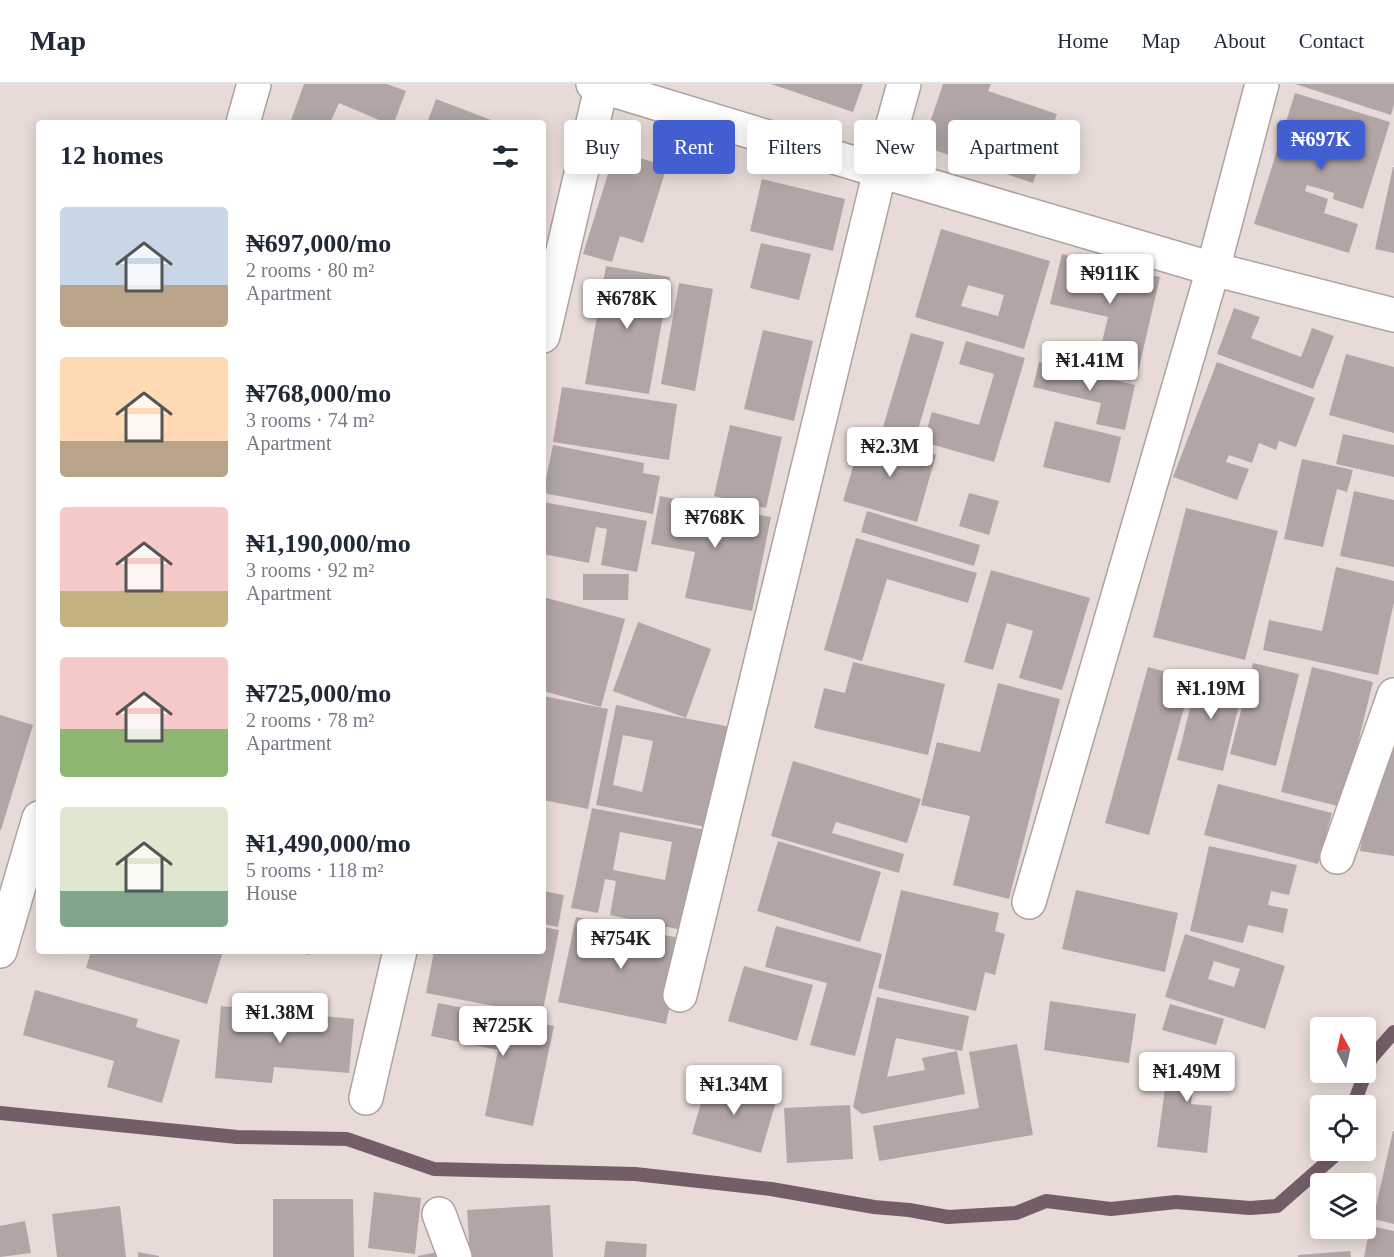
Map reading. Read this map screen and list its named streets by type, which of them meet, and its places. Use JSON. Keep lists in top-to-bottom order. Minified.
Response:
{"north":"top","page":{"header":"Map","nav":["Home","Map","About","Contact"],"price":["₦697K","₦911K","₦678K","₦1.41M","₦2.3M","₦768K","₦1.19M","₦754K","₦1.38M","₦725K","₦1.49M","₦1.34M"],"chip":["Buy","Rent","Filters","New","Apartment"],"heading":"12 homes","list":[{"name":"₦697,000/mo","note":"2 rooms · 80 m² · Apartment"},{"name":"₦768,000/mo","note":"3 rooms · 74 m² · Apartment"},{"name":"₦1,190,000/mo","note":"3 rooms · 92 m² · Apartment"},{"name":"₦725,000/mo","note":"2 rooms · 78 m² · Apartment"},{"name":"₦1,490,000/mo","note":"5 rooms · 118 m² · House"}]}}
